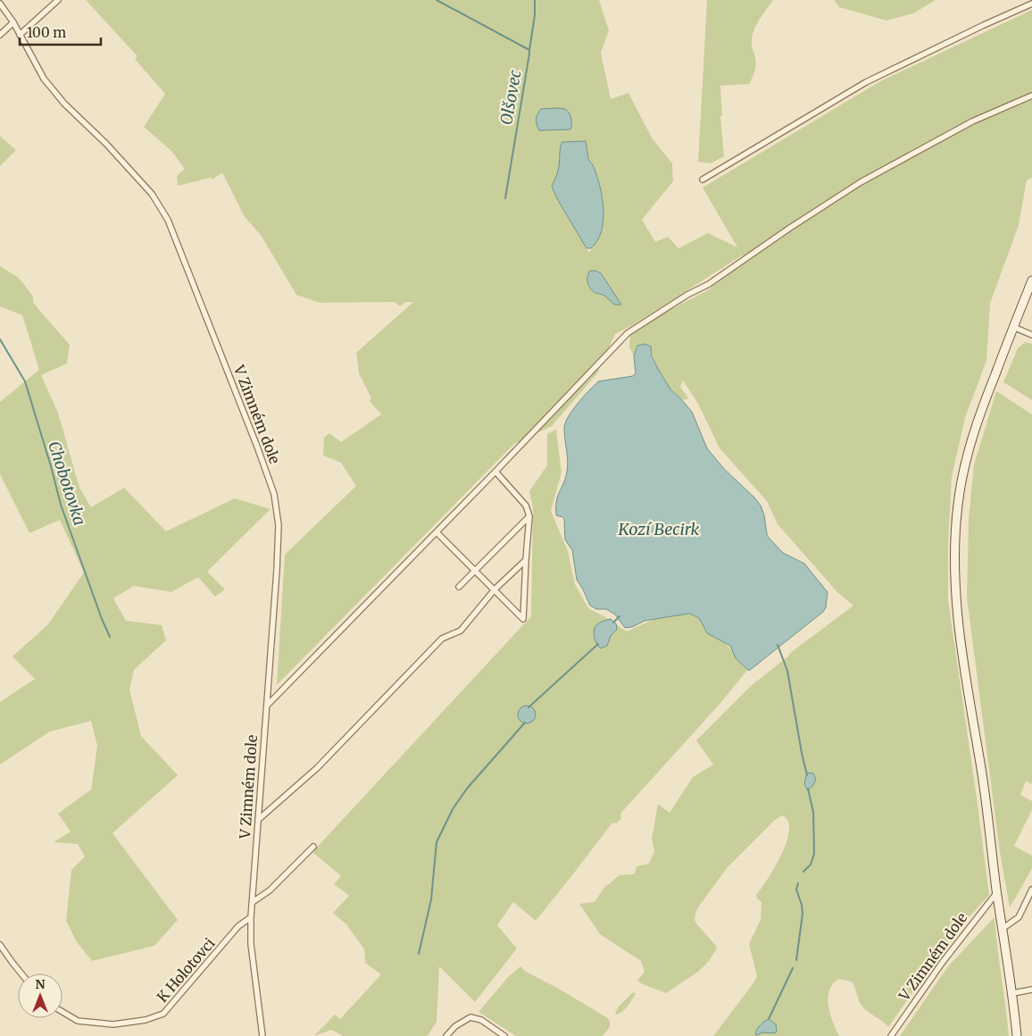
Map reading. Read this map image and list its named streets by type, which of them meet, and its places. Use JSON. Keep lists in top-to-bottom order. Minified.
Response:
{"streets":{"street":["V Zimném dole","K Holotovci"]},"crossings":[["V Zimném dole","K Holotovci"]],"water":["Olšovec","Chobotovka","Kozí Becirk"],"scale_bar":"100 m","north":"top"}
